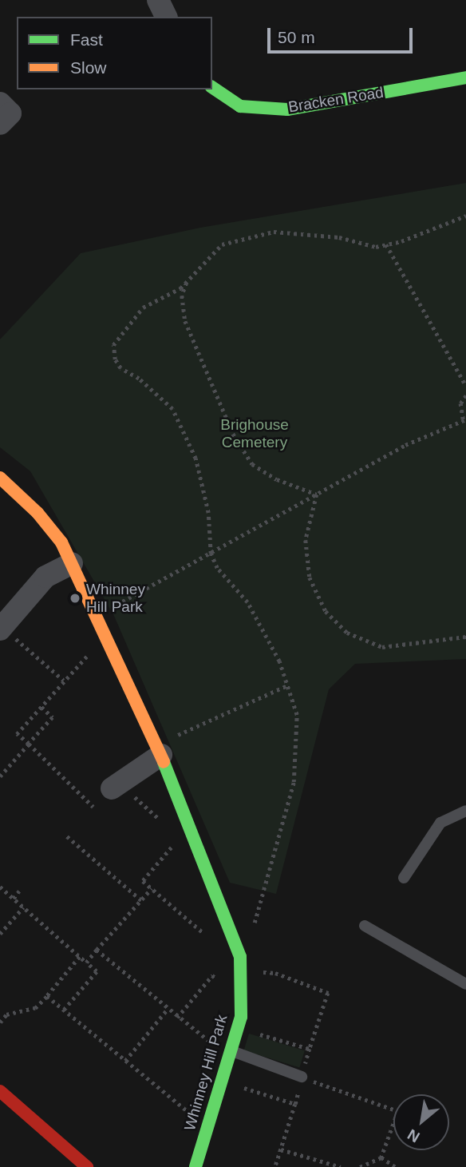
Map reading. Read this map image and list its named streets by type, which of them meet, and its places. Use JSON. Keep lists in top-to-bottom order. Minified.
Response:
{"streets":{"street":["Bracken Road","Whinney Hill Park"]},"parks":["Brighouse Cemetery"],"places":["Whinney Hill Park"],"legend":["Fast","Slow"],"scale_bar":"50 m","north":"bottom left"}
